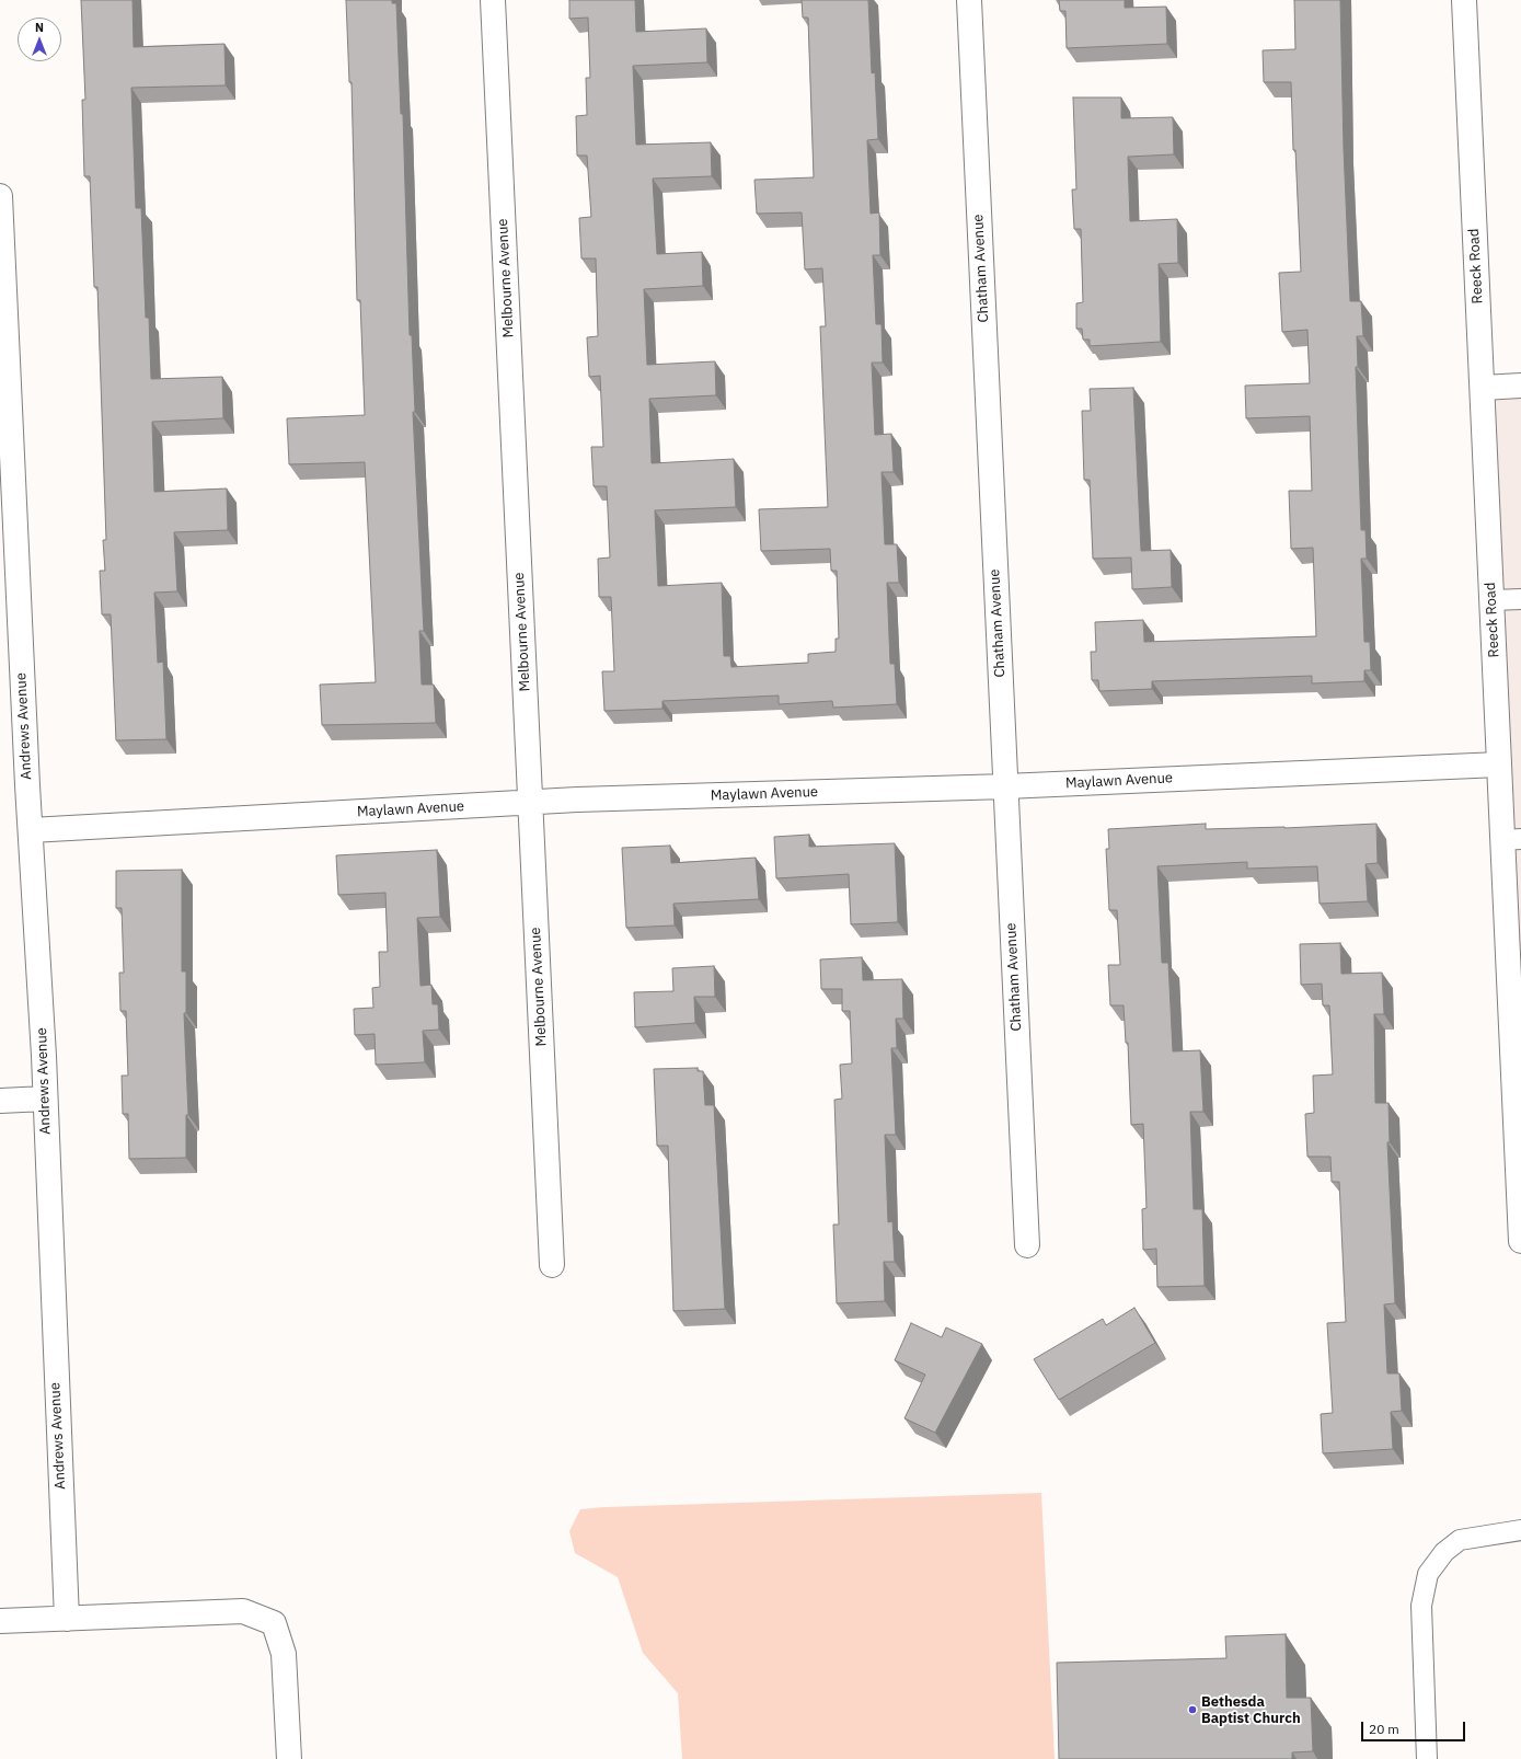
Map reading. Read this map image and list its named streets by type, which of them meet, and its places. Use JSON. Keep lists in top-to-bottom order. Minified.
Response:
{"streets":{"street":["Reeck Road","Chatham Avenue","Melbourne Avenue","Andrews Avenue","Maylawn Avenue"]},"crossings":[["Reeck Road","Maylawn Avenue"],["Chatham Avenue","Maylawn Avenue"],["Melbourne Avenue","Maylawn Avenue"],["Andrews Avenue","Maylawn Avenue"]],"places":["Bethesda Baptist Church"],"scale_bar":"20 m","north":"top"}
